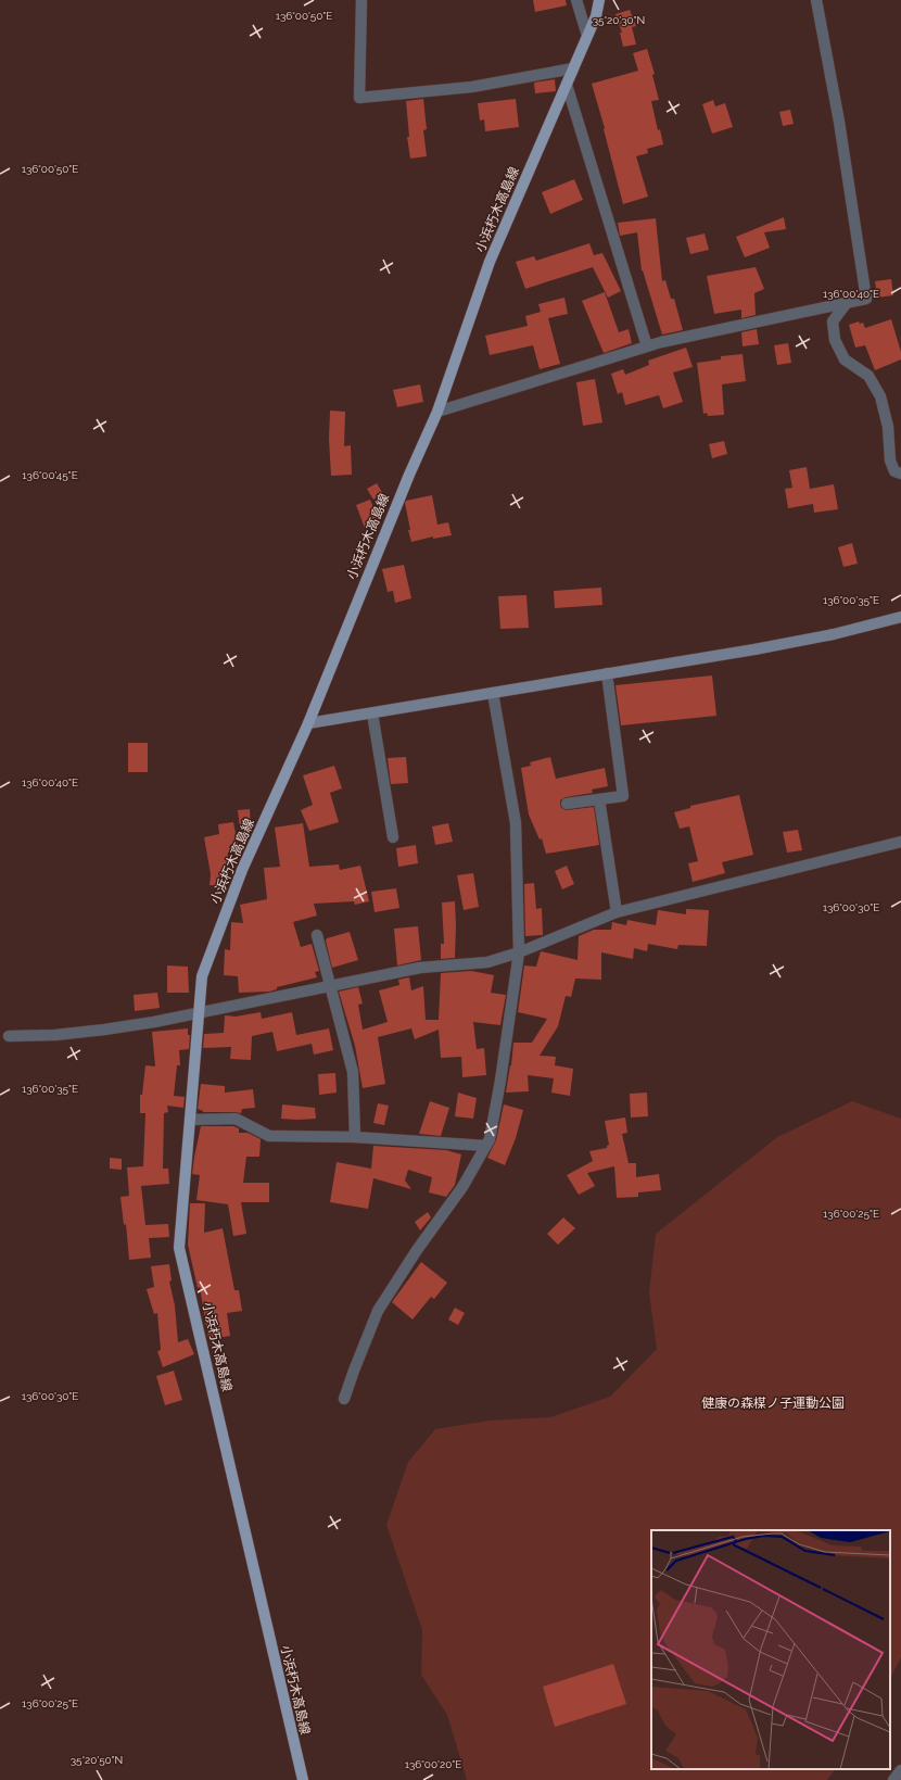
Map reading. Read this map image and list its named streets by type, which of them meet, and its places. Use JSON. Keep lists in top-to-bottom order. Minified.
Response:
{"streets":{"main road":["小浜朽木高島線"]},"parks":["健康の森楳ノ子運動公園"],"coordinates":["136°00'50\"E","35°20'30\"N","136°00'40\"E","136°00'45\"E","136°00'35\"E","136°00'30\"E","136°00'25\"E","35°20'50\"N","136°00'20\"E"]}
